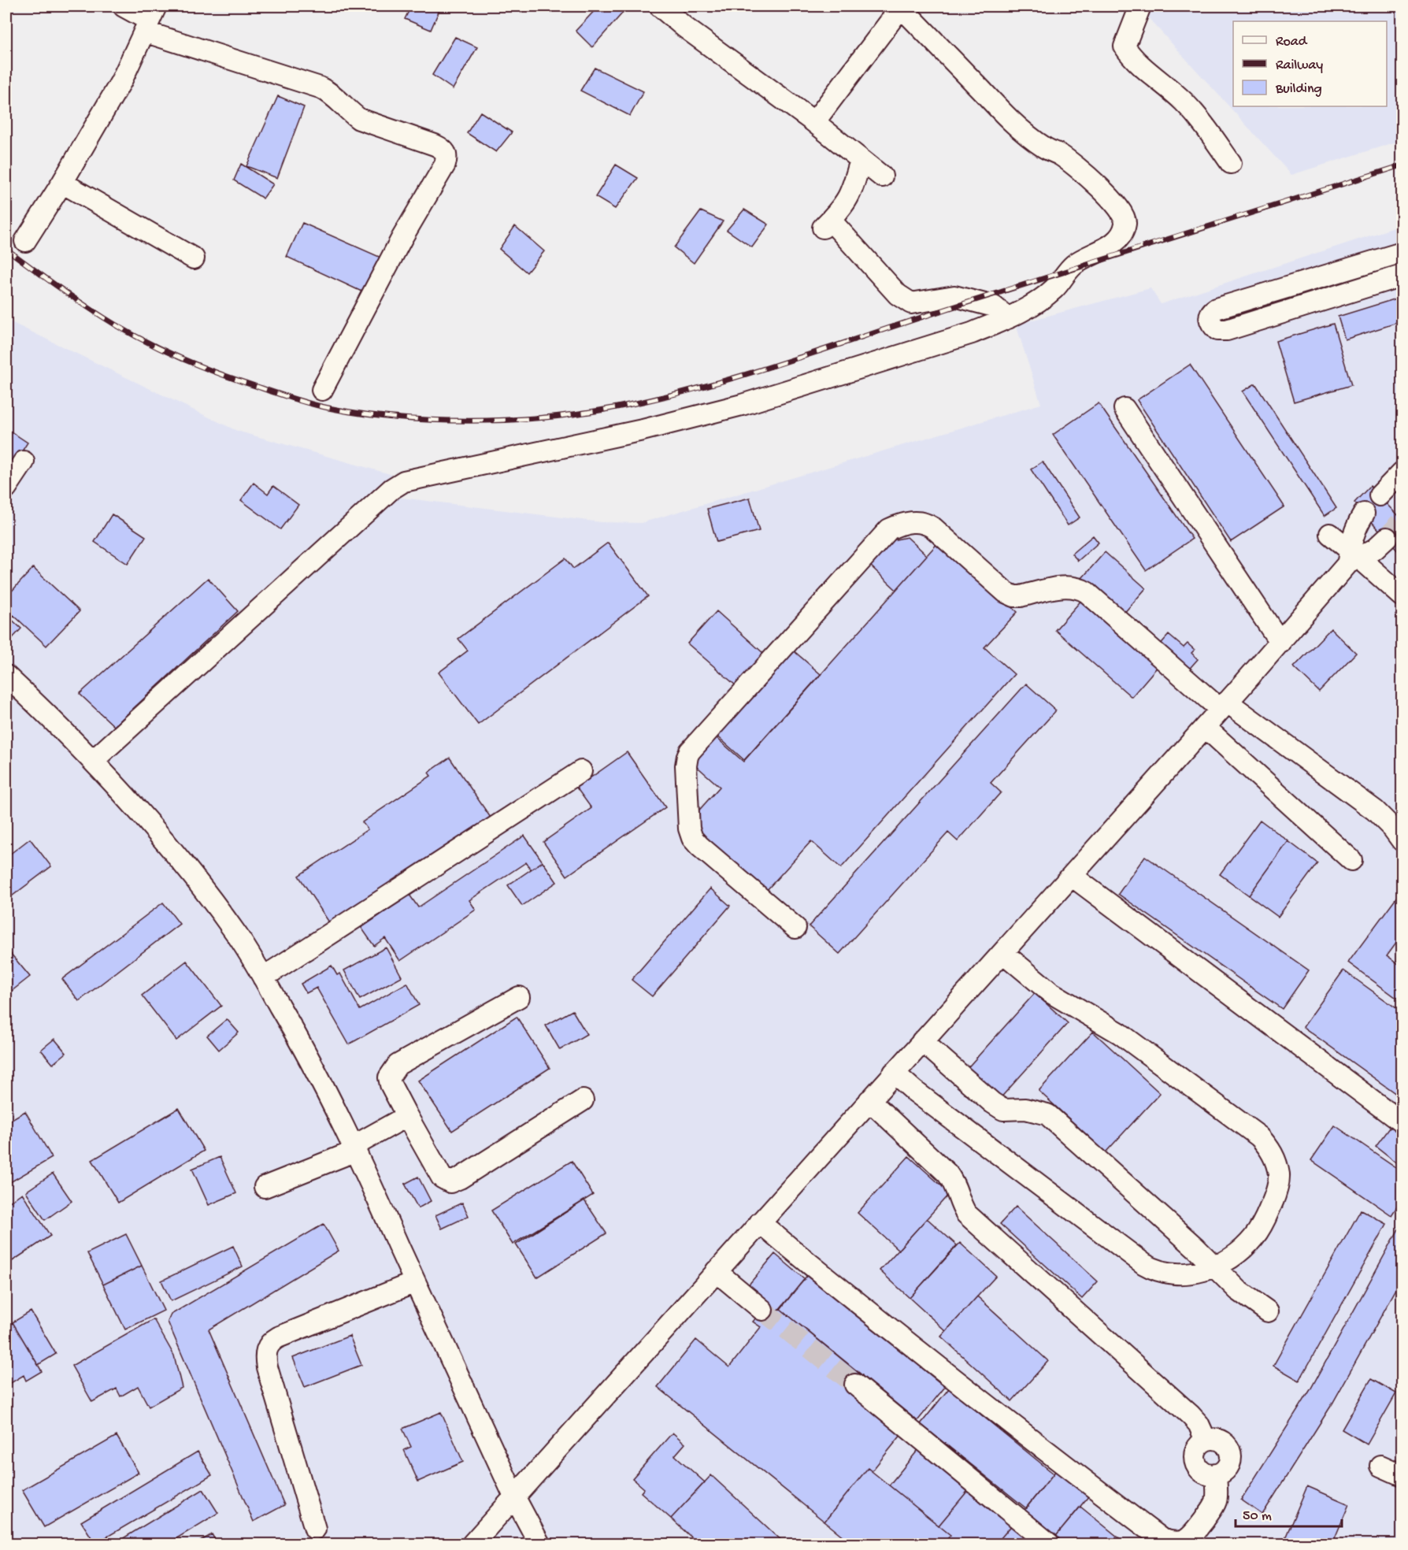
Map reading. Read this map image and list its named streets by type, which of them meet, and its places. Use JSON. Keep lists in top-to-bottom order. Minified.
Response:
{"legend":["Road","Railway","Building"],"scale_bar":"50 m"}
